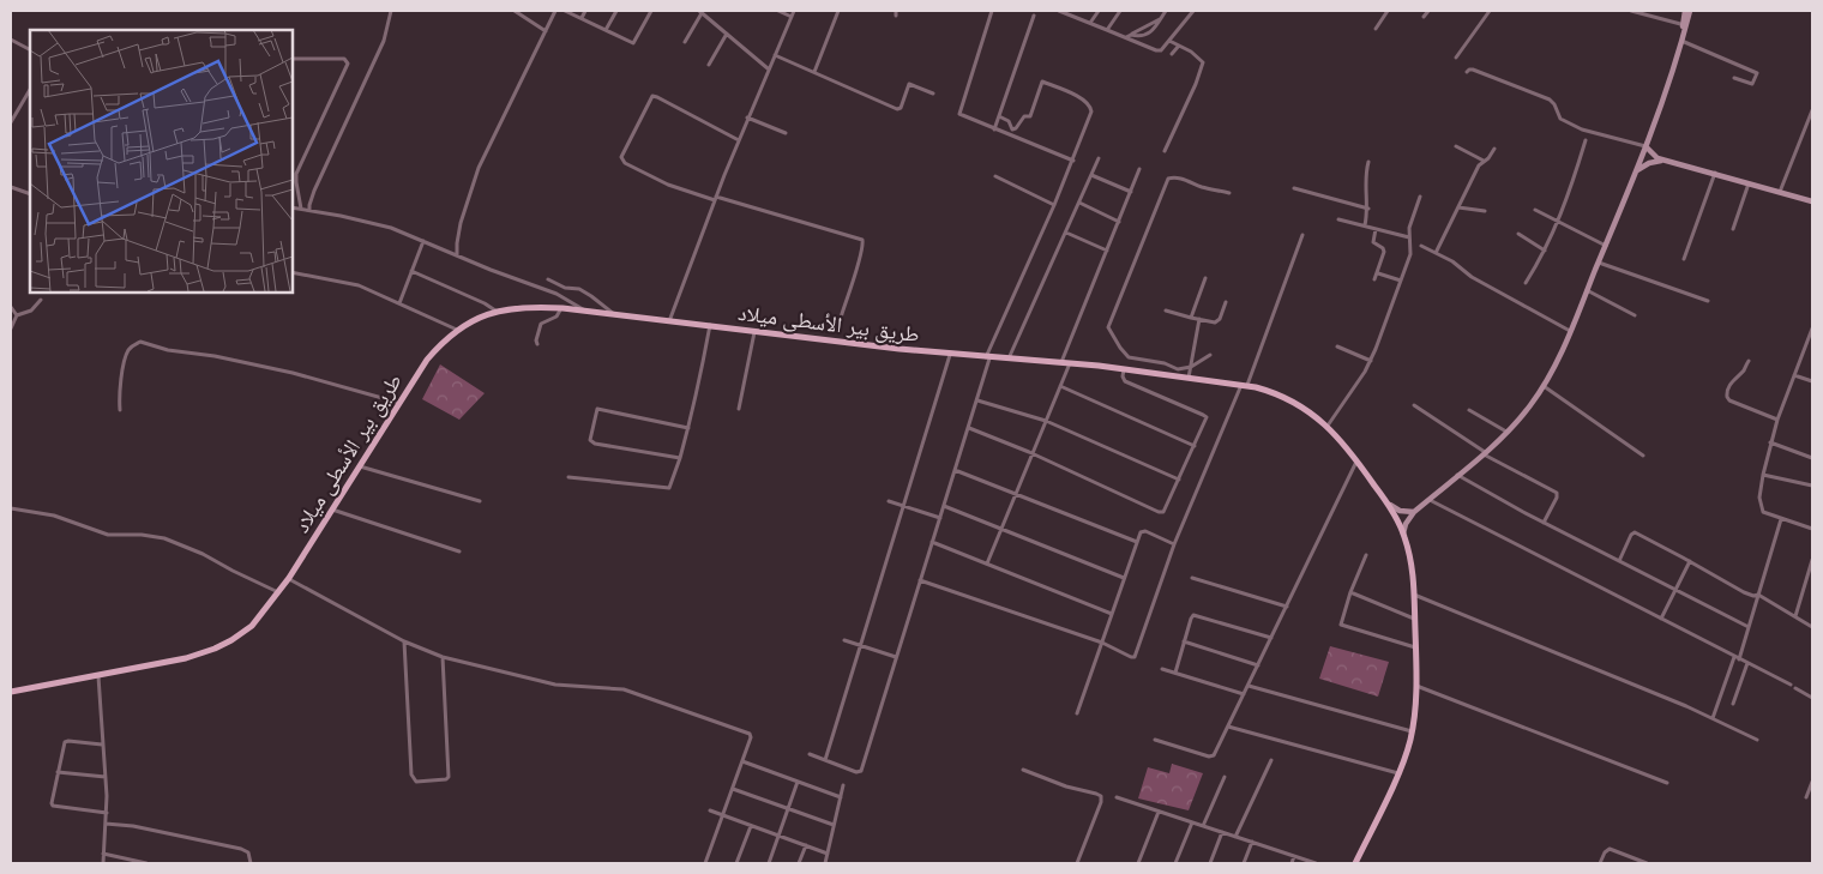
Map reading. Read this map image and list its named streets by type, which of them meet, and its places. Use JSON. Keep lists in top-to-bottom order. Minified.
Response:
{"streets":{"main road":["طريق بير الأسطى ميلاد"]}}
